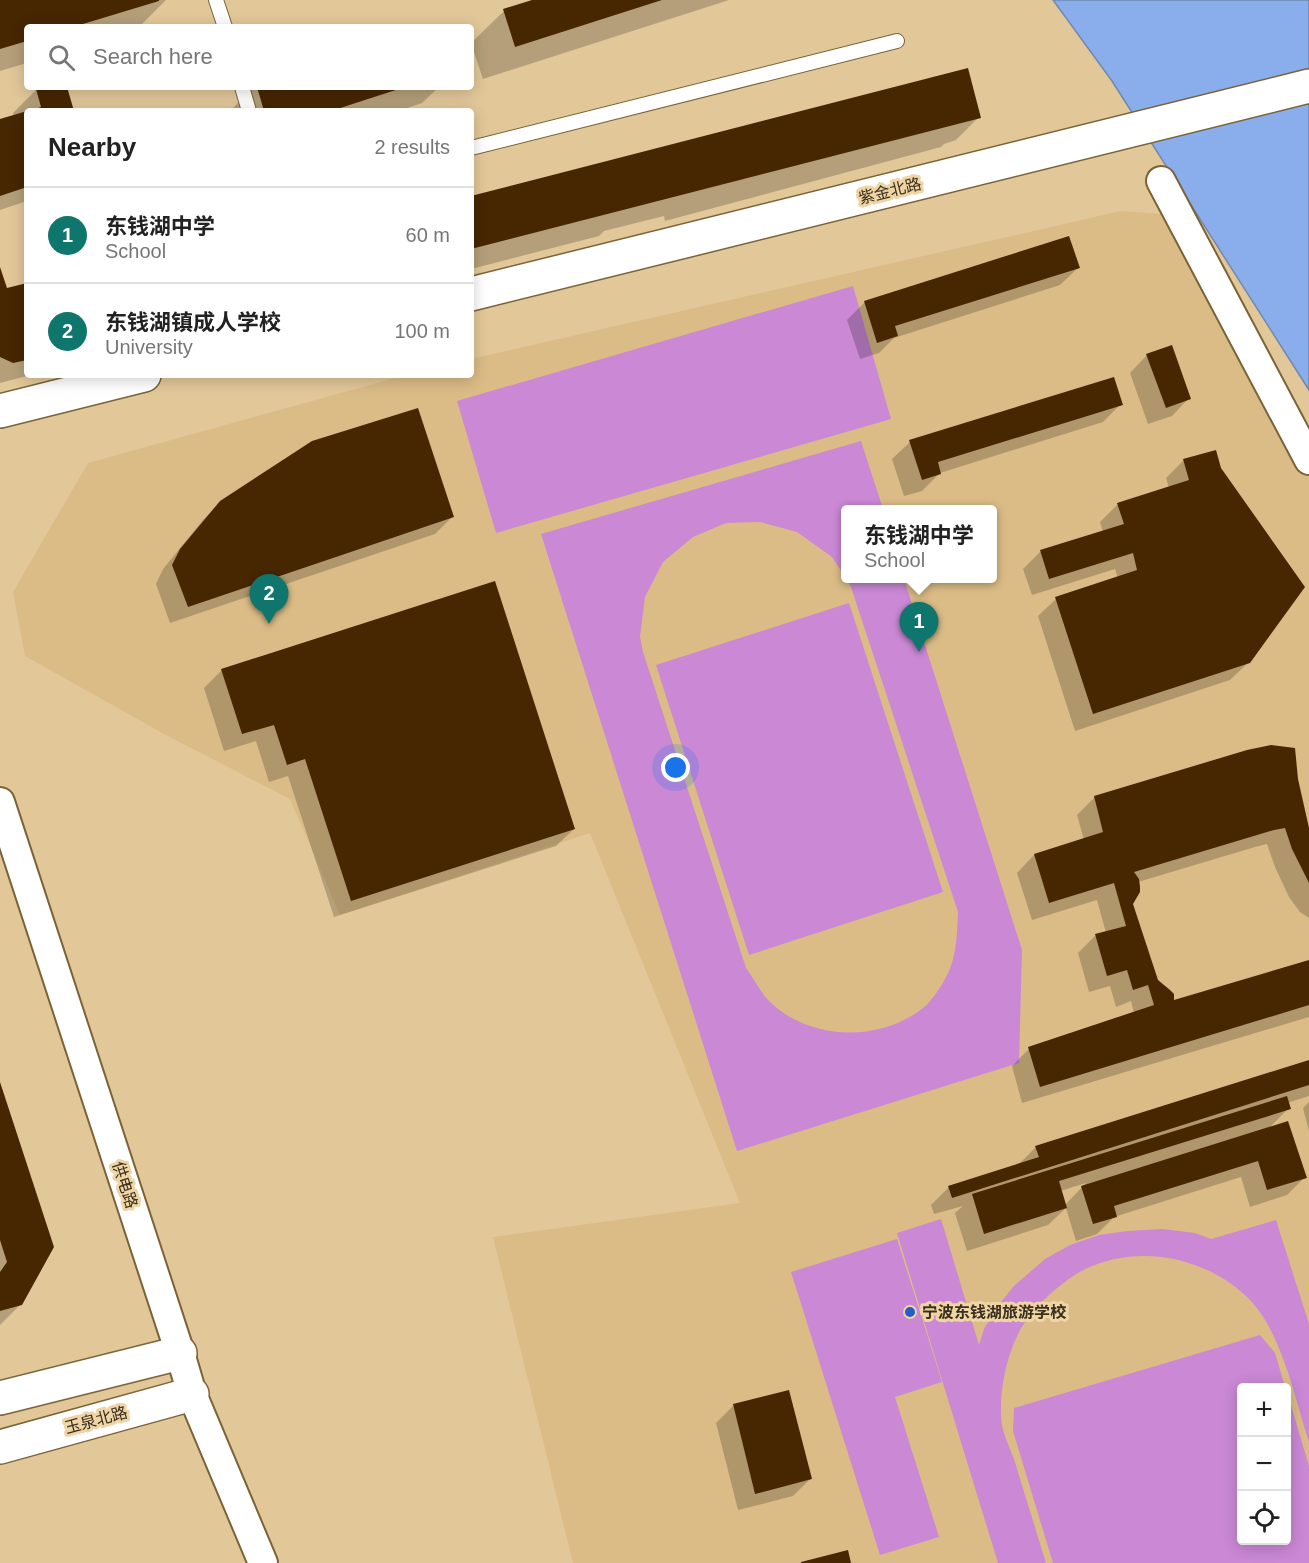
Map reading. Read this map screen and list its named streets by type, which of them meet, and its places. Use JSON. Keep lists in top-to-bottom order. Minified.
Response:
{"streets":{"street":["紫金北路","供电路","玉泉北路"]},"crossings":[["供电路","玉泉北路"]],"places":["宁波东钱湖旅游学校"],"page":{"search":"Search here","heading":["Nearby","2 results"],"list":[{"mark":"1","name":"东钱湖中学","note":"School","value":"60 m"},{"mark":"2","name":"东钱湖镇成人学校","note":"University","value":"100 m"}],"popup":["东钱湖中学","School"],"pins":["2","1"],"map_buttons":["+","−"]}}
